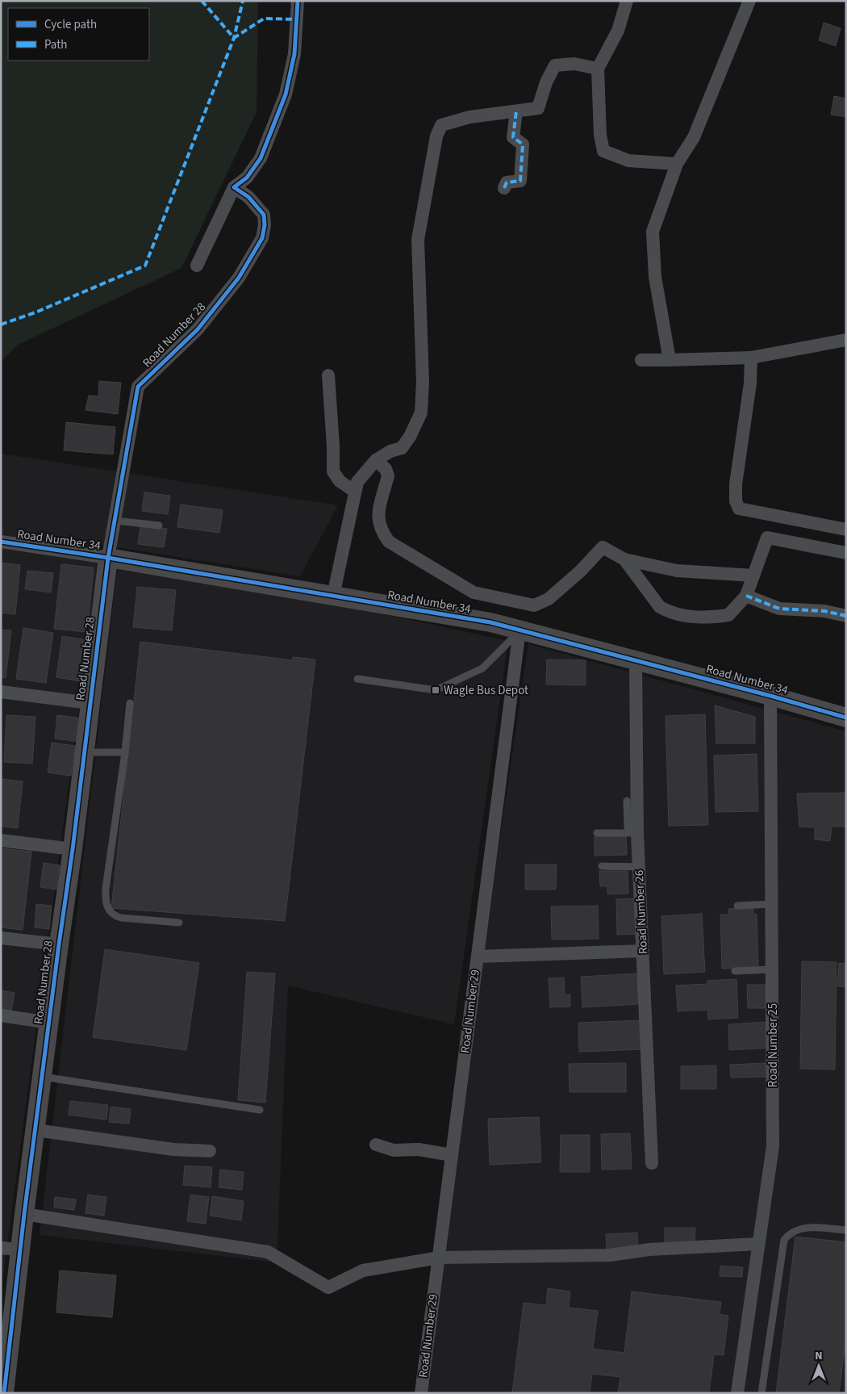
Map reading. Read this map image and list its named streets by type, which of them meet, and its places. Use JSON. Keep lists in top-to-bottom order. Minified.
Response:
{"streets":{"street":["Road Number 28","Road Number 34","Road Number 26","Road Number 29","Road Number 25"]},"crossings":[["Road Number 28","Road Number 34"],["Road Number 34","Road Number 26"],["Road Number 34","Road Number 29"],["Road Number 34","Road Number 25"]],"places":{"transit":["Wagle Bus Depot"]},"legend":["Cycle path","Path"],"north":"top"}
